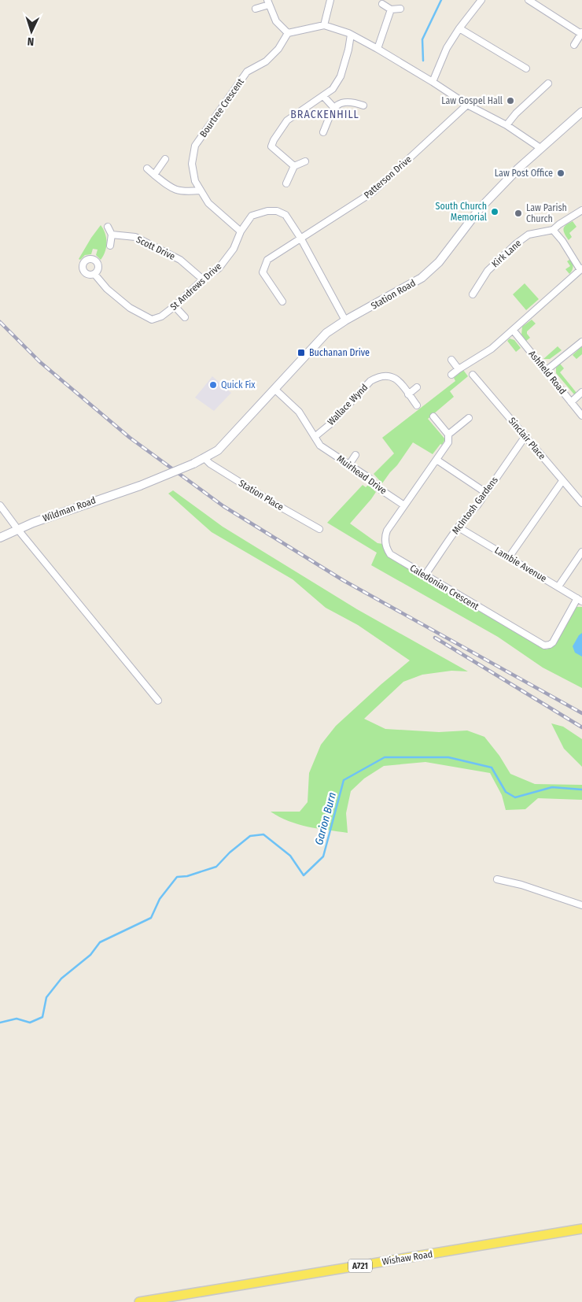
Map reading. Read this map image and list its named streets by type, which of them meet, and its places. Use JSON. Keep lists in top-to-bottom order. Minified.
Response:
{"streets":{"main road":["Station Road","Wildman Road","Wishaw Road","A721"],"street":["Bourtree Crescent","Patterson Drive","Scott Drive","Kirk Lane","St Andrews Drive","Ashfield Road","Wallace Wynd","Sinclair Place","Muirhead Drive","Station Place","McIntosh Gardens","Lambie Avenue","Caledonian Crescent"]},"crossings":[["Bourtree Crescent","St Andrews Drive"],["Patterson Drive","St Andrews Drive"],["Scott Drive","St Andrews Drive"],["Station Road","Muirhead Drive"],["Station Road","Station Place"],["Station Road","Wildman Road"],["Wallace Wynd","Muirhead Drive"],["Sinclair Place","McIntosh Gardens"],["Muirhead Drive","Caledonian Crescent"],["McIntosh Gardens","Lambie Avenue"],["McIntosh Gardens","Caledonian Crescent"],["Lambie Avenue","Caledonian Crescent"]],"districts":["BRACKENHILL"],"water":["Garion Burn"],"places":{"other":["Law Gospel Hall","Law Post Office","South Church Memorial","Law Parish Church","Quick Fix"],"transit":["Buchanan Drive"]},"north":"bottom"}
